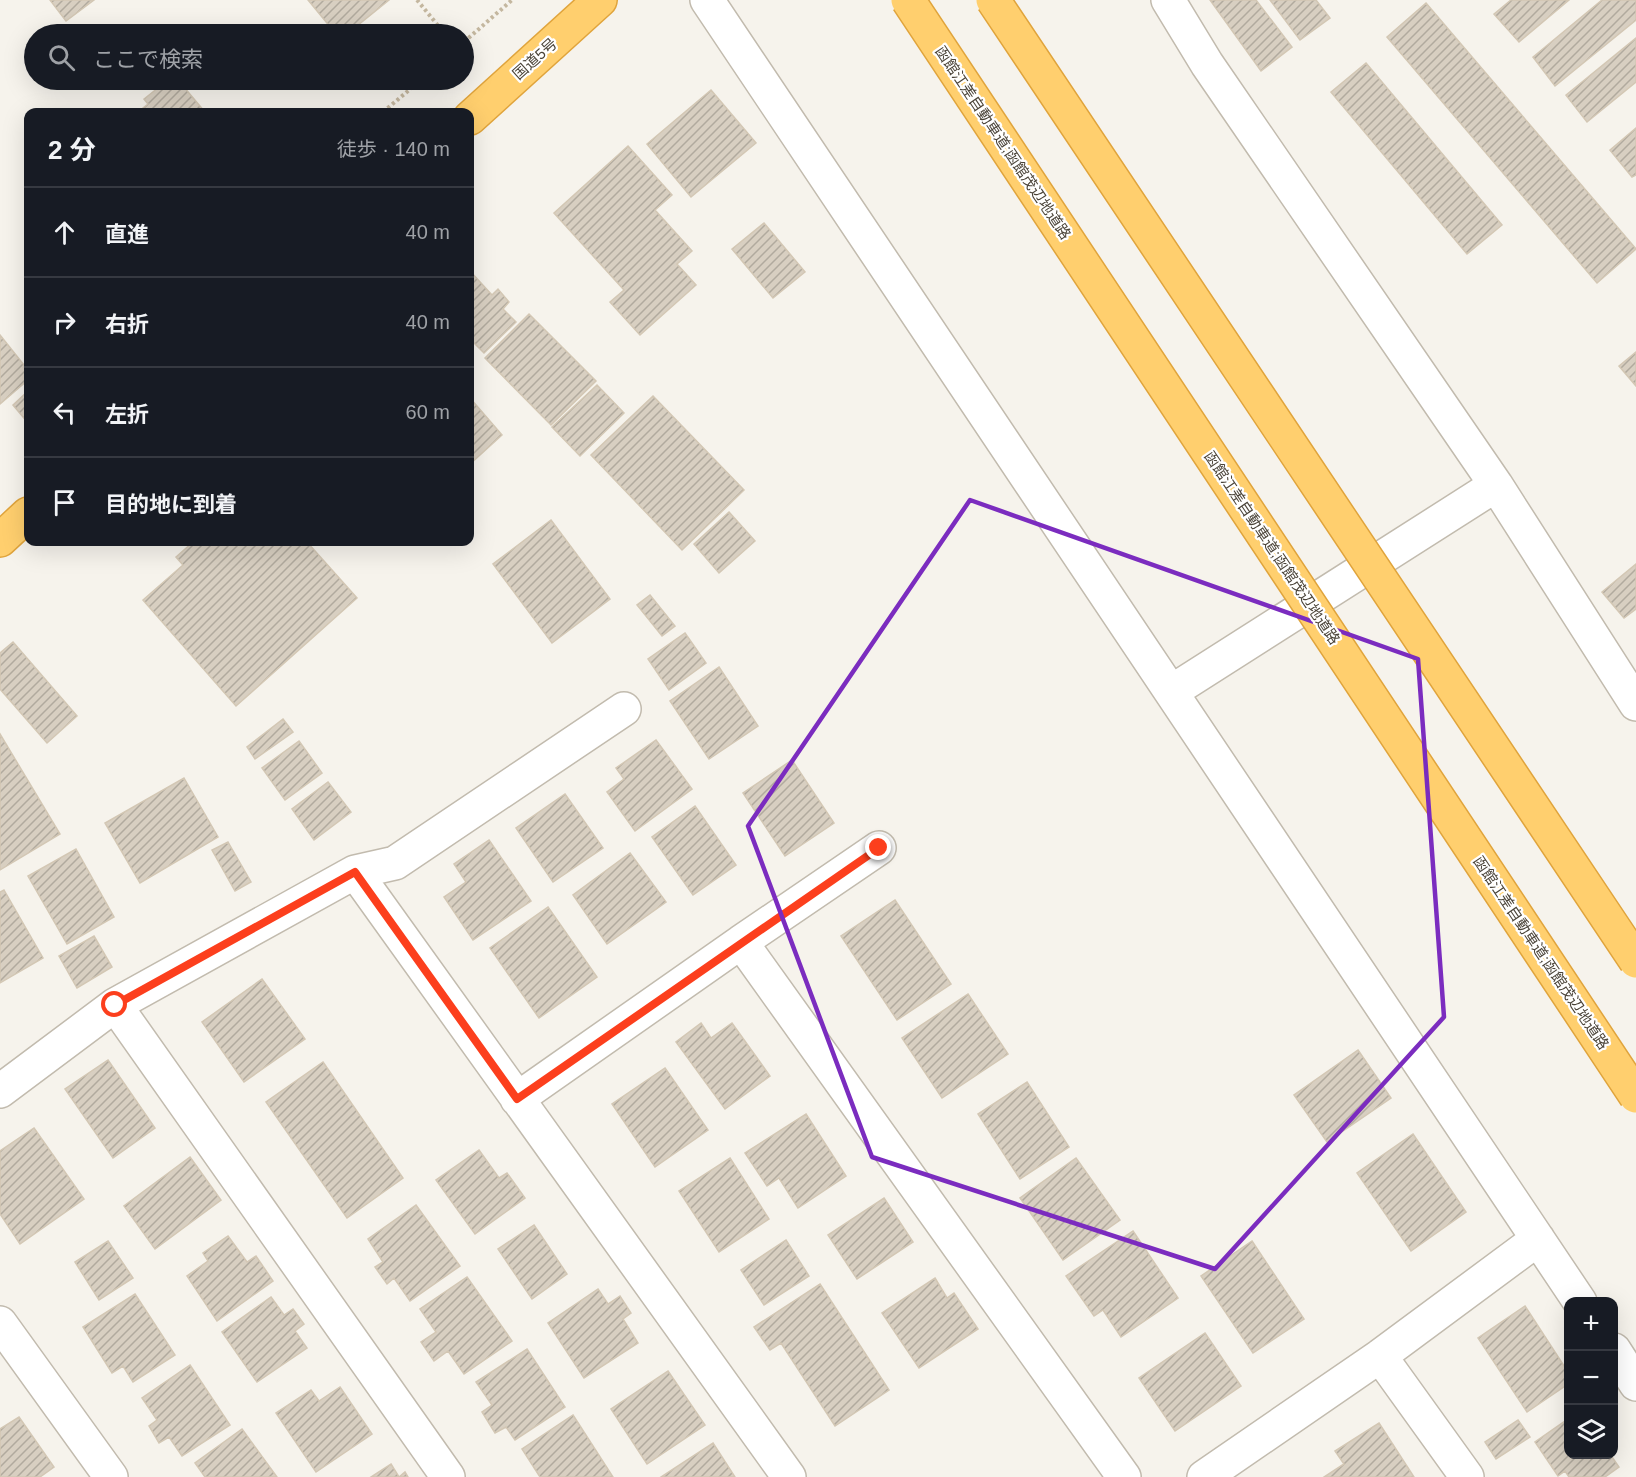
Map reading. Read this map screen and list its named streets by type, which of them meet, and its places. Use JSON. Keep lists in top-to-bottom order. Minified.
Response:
{"streets":{"highway":["国道5号","函館江差自動車道;函館茂辺地道路"]},"page":{"search":"ここで検索","heading":["2 分","徒歩 · 140 m"],"list":[["直進","40 m"],["右折","40 m"],["左折","60 m"],"目的地に到着"],"map_buttons":["+","−"]}}
